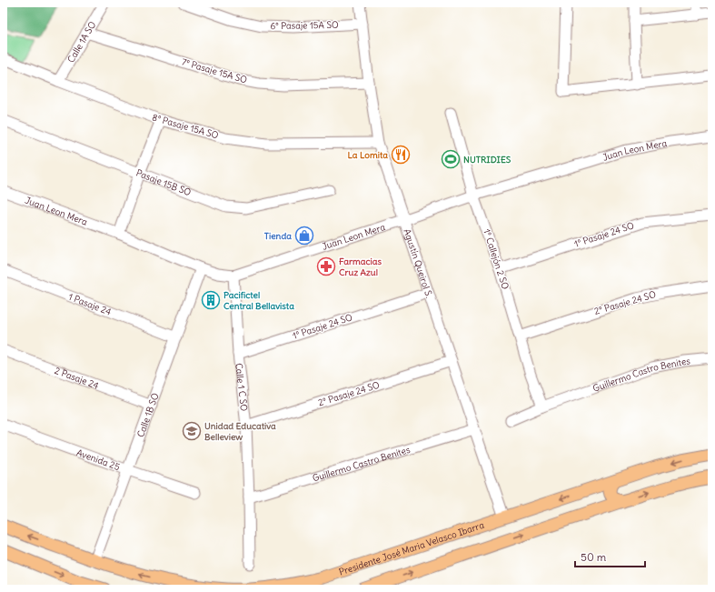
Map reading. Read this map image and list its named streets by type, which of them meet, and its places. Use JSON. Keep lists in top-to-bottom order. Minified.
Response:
{"streets":{"main road":["Presidente José Maria Velasco Ibarra"],"street":["6º Pasaje 15A SO","Calle 1A SO","7º Pasaje 15A SO","8º Pasaje 15A SO","Juan Leon Mera","Pasaje 15B SO","1º Pasaje 24 SO","1º Callejón 2 SO","Agustín Queirol S.","2º Pasaje 24 SO","1 Pasaje 24","Guillermo Castro Benites","2 Pasaje 24","Calle 1 C SO","Calle 1B SO","Avenida 25"]},"crossings":[["6º Pasaje 15A SO","Agustín Queirol S."],["Calle 1A SO","7º Pasaje 15A SO"],["Calle 1A SO","8º Pasaje 15A SO"],["7º Pasaje 15A SO","Agustín Queirol S."],["8º Pasaje 15A SO","Agustín Queirol S."],["Juan Leon Mera","1º Callejón 2 SO"],["Juan Leon Mera","Agustín Queirol S."],["Juan Leon Mera","Calle 1 C SO"],["Juan Leon Mera","Calle 1B SO"],["1º Pasaje 24 SO","1º Callejón 2 SO"],["1º Pasaje 24 SO","Agustín Queirol S."],["1º Pasaje 24 SO","Calle 1 C SO"],["1º Callejón 2 SO","2º Pasaje 24 SO"],["1º Callejón 2 SO","Guillermo Castro Benites"],["Agustín Queirol S.","2º Pasaje 24 SO"],["Agustín Queirol S.","Guillermo Castro Benites"],["Agustín Queirol S.","Presidente José Maria Velasco Ibarra"],["2º Pasaje 24 SO","Calle 1 C SO"],["1 Pasaje 24","Calle 1B SO"],["Guillermo Castro Benites","Calle 1 C SO"],["2 Pasaje 24","Calle 1B SO"],["Calle 1B SO","Avenida 25"],["Calle 1B SO","Presidente José Maria Velasco Ibarra"]],"places":{"restaurant":["La Lomita"],"sports":["NUTRIDIES"],"shop":["Tienda"],"pharmacy":["Farmacias Cruz Azul"],"building":["Pacifictel Central Bellavista"],"school or university":["Unidad Educativa Belleview"]},"scale_bar":"50 m"}
